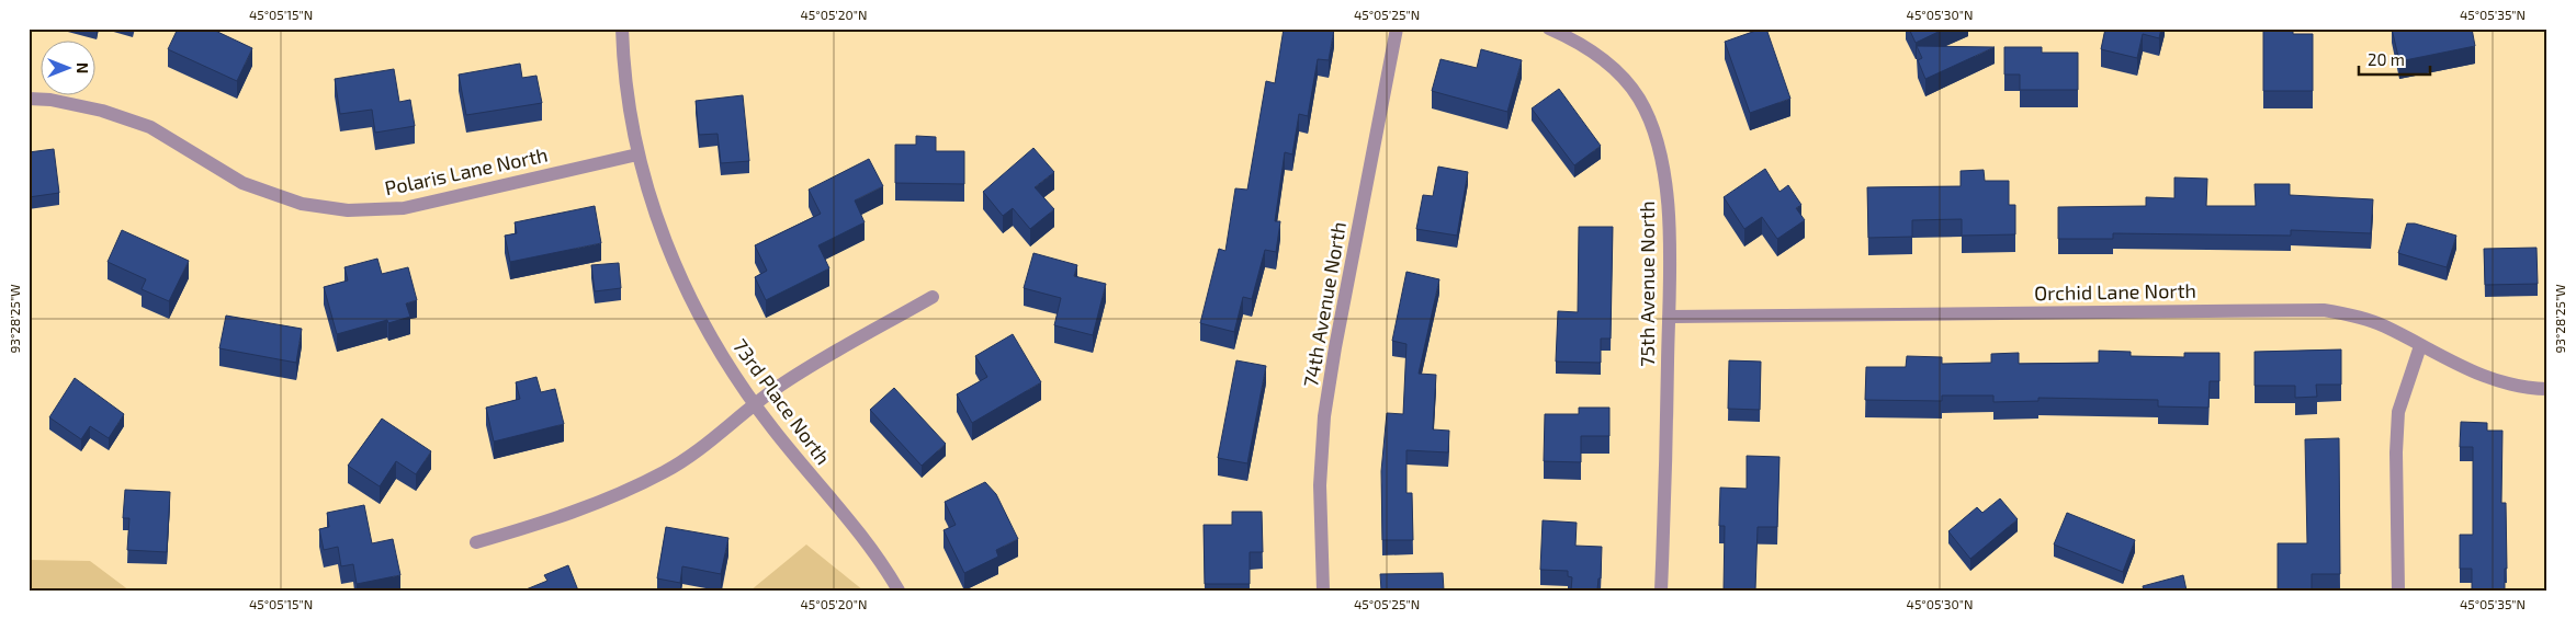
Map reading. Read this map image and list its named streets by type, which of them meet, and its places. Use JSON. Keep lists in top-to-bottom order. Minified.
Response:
{"streets":{"street":["Polaris Lane North","75th Avenue North","Orchid Lane North","74th Avenue North","73rd Place North"]},"crossings":[["Polaris Lane North","73rd Place North"],["75th Avenue North","Orchid Lane North"]],"scale_bar":"20 m","north":"right","coordinates":["45°05'15\"N","45°05'20\"N","45°05'25\"N","45°05'30\"N","45°05'35\"N","93°28'25\"W"]}
